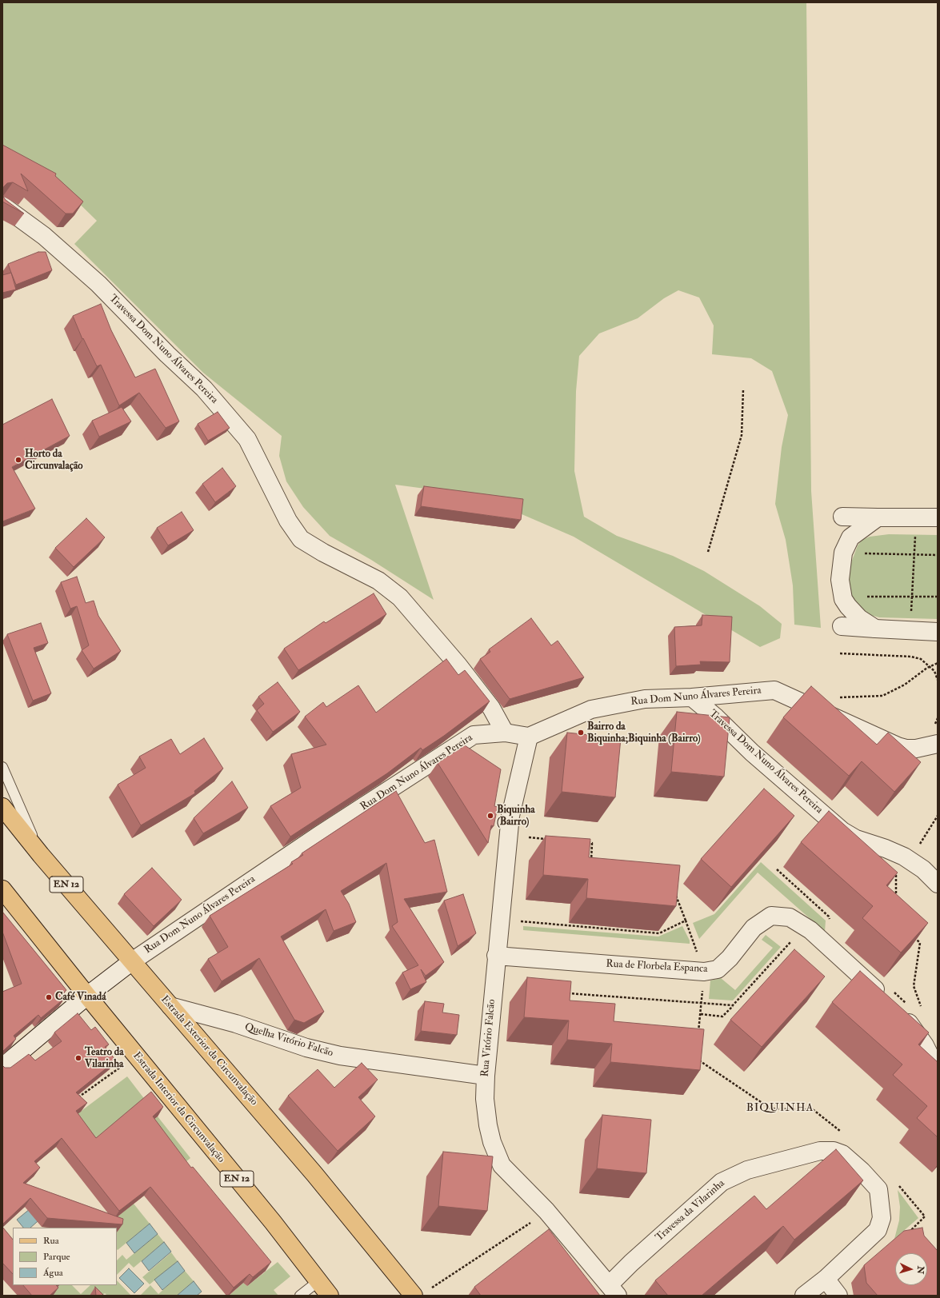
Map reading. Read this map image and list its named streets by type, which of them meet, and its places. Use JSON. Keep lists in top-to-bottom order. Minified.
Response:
{"streets":{"main road":["EN 12","Estrada Exterior da Circunvalação","Estrada Interior da Circunvalação"],"street":["Travessa Dom Nuno Álvares Pereira","Rua Dom Nuno Álvares Pereira","Rua de Florbela Espanca","Rua Vitório Falcão","Quelha Vitório Falcão","Travessa da Vilarinha"]},"crossings":[["Travessa Dom Nuno Álvares Pereira","Rua Dom Nuno Álvares Pereira"],["Rua Dom Nuno Álvares Pereira","Rua Vitório Falcão"],["Rua Dom Nuno Álvares Pereira","Estrada Exterior da Circunvalação"],["Rua Dom Nuno Álvares Pereira","Estrada Interior da Circunvalação"],["Rua de Florbela Espanca","Rua Vitório Falcão"],["Rua Vitório Falcão","Quelha Vitório Falcão"],["Rua Vitório Falcão","Travessa da Vilarinha"],["Quelha Vitório Falcão","Estrada Exterior da Circunvalação"]],"districts":["BIQUINHA"],"places":["Horto da Circunvalação","Bairro da Biquinha;Biquinha (Bairro)","Biquinha (Bairro)","Café Vinadá","Teatro da Vilarinha"],"legend":["Rua","Parque","Água"],"north":"right"}
